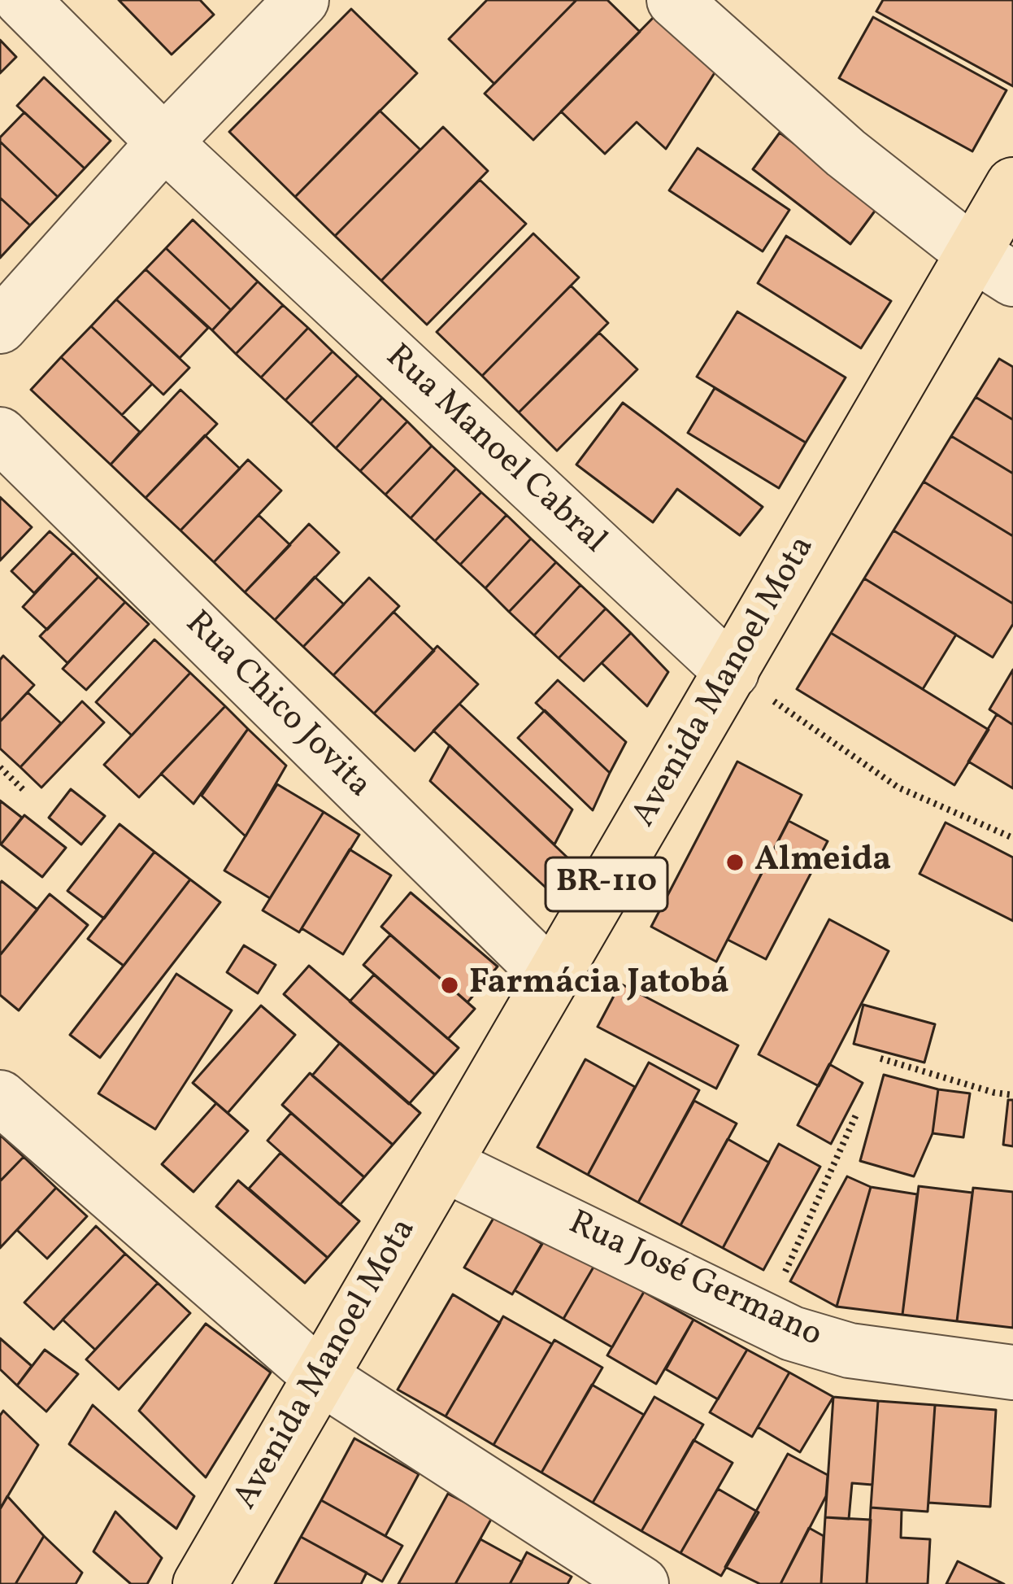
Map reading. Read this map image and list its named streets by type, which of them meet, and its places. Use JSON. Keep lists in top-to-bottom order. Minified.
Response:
{"streets":{"main road":["Avenida Manoel Mota","BR-110"],"street":["Rua Manoel Cabral","Rua Chico Jovita","Rua José Germano"]},"crossings":[["Rua Manoel Cabral","Avenida Manoel Mota"],["Avenida Manoel Mota","Rua Chico Jovita"],["Avenida Manoel Mota","Rua José Germano"]],"places":["Almeida","Farmácia Jatobá"]}
